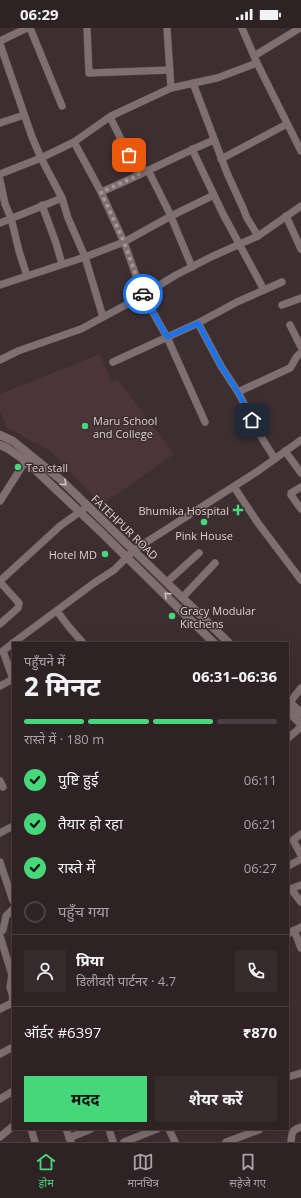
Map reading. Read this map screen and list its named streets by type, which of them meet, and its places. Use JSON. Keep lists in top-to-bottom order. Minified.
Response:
{"streets":{"street":["FATEHPUR ROAD"]},"places":{"other":["Maru School and College","Tea stall","Pink House","Hotel MD","Gracy Modular Kitchens"],"health":["Bhumika Hospital"]},"page":{"status":"06:29","heading":["2 मिनट","पहुँचने में","06:31–06:36"],"panel":["प्रिया","डिलीवरी पार्टनर · 4.7","ऑर्डर #6397","₹870"],"bar":"रास्ते में · 180 m","list":[["पुष्टि हुई","06:11"],["तैयार हो रहा","06:21"],["रास्ते में","06:27"],"पहुँच गया"],"buttons":["मदद","शेयर करें"],"tabs":["होम","मानचित्र","सहेजे गए"]}}
